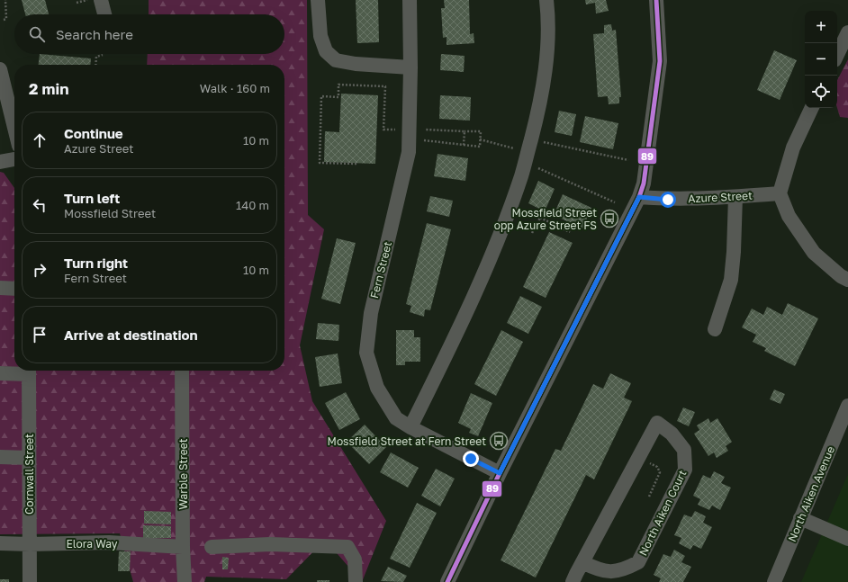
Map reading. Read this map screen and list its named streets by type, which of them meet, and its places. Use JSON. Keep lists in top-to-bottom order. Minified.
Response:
{"streets":{"street":["Azure Street","Fern Street","Cornwall Street","Warble Street","North Aiken Avenue","North Aiken Court","Elora Way"]},"crossings":[["Cornwall Street","Elora Way"],["Warble Street","Elora Way"]],"places":{"bus stop":["Mossfield Street opp Azure Street FS","Mossfield Street at Fern Street"]},"lines":["transit line 89"],"page":{"map_buttons":["+","−"],"search":"Search here","heading":["2 min","Walk · 160 m"],"list":[["Continue","Azure Street","10 m"],["Turn left","Mossfield Street","140 m"],["Turn right","Fern Street","10 m"],"Arrive at destination"]}}
